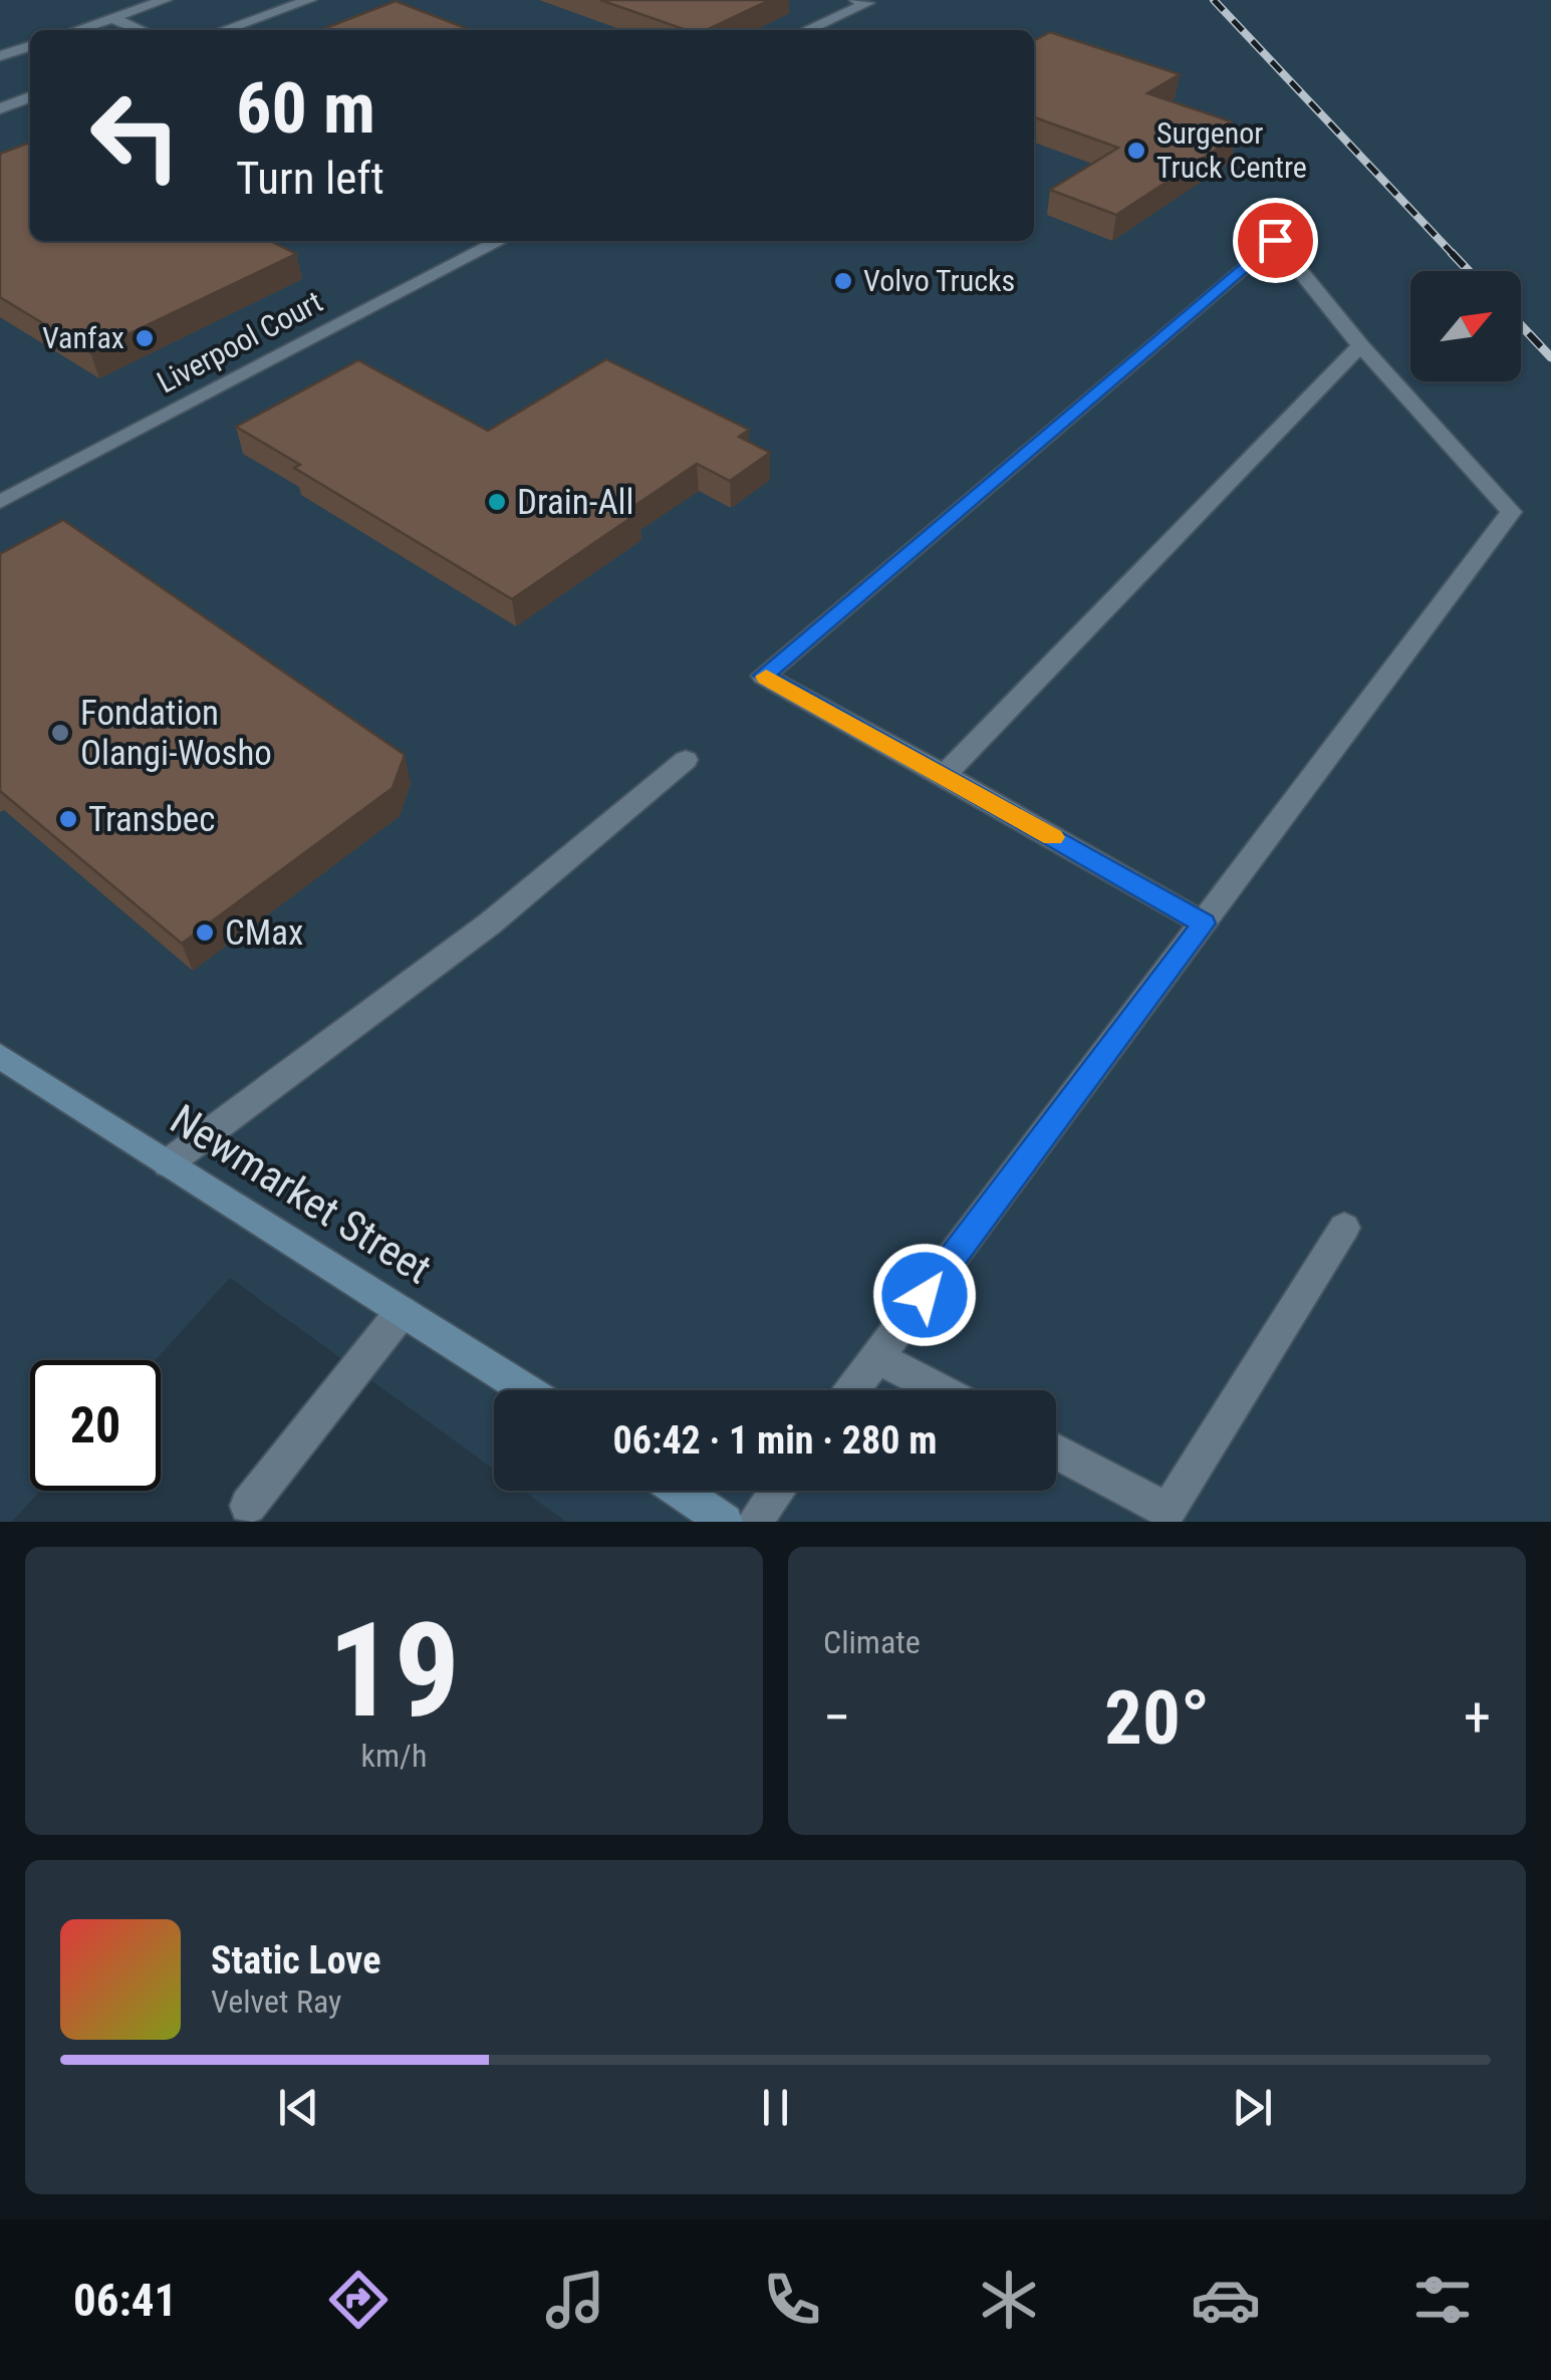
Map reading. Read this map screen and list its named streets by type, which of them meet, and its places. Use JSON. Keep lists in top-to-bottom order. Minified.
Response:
{"streets":{"street":["Liverpool Court","Newmarket Street"]},"places":["Surgenor Truck Centre","Volvo Trucks","Vanfax","Drain-All","Fondation Olangi-Wosho","Transbec","CMax"],"north":"top right","page":{"turn":["60 m","Turn left"],"limit":"20","trip":"06:42 · 1 min · 280 m","tile":[["19","km/h"],"Climate"],"heat":["−","20°","+"],"song":["Static Love","Velvet Ray"],"tabs":"06:41"}}
